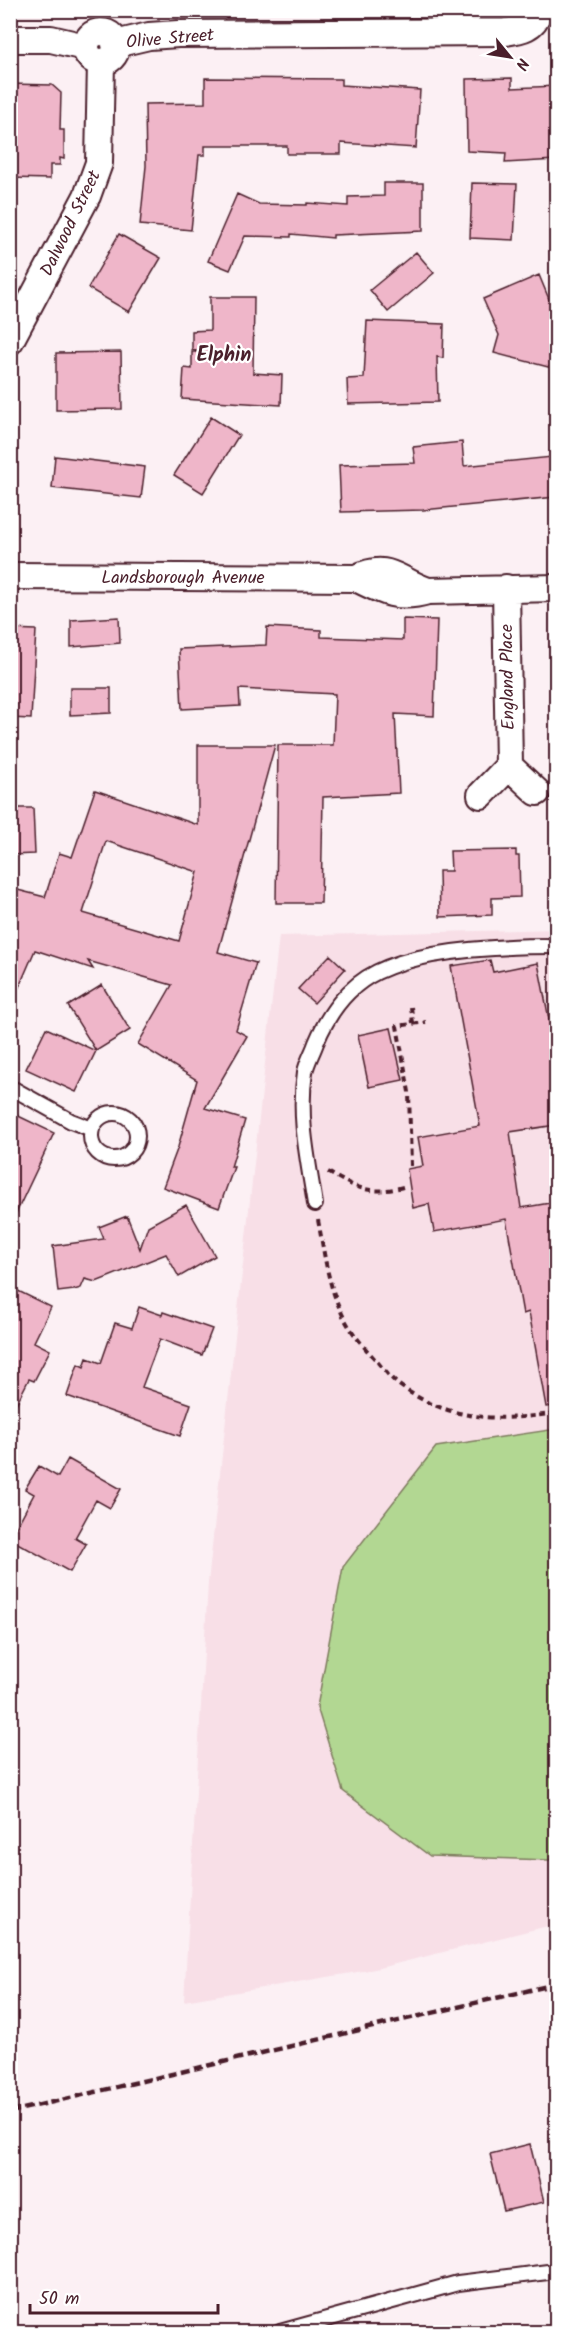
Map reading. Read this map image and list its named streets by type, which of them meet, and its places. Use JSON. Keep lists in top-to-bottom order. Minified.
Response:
{"streets":{"street":["Olive Street","Dalwood Street","Landsborough Avenue","England Place"]},"crossings":[["Olive Street","Dalwood Street"],["Landsborough Avenue","England Place"]],"districts":["Elphin"],"scale_bar":"50 m","north":"bottom right"}
